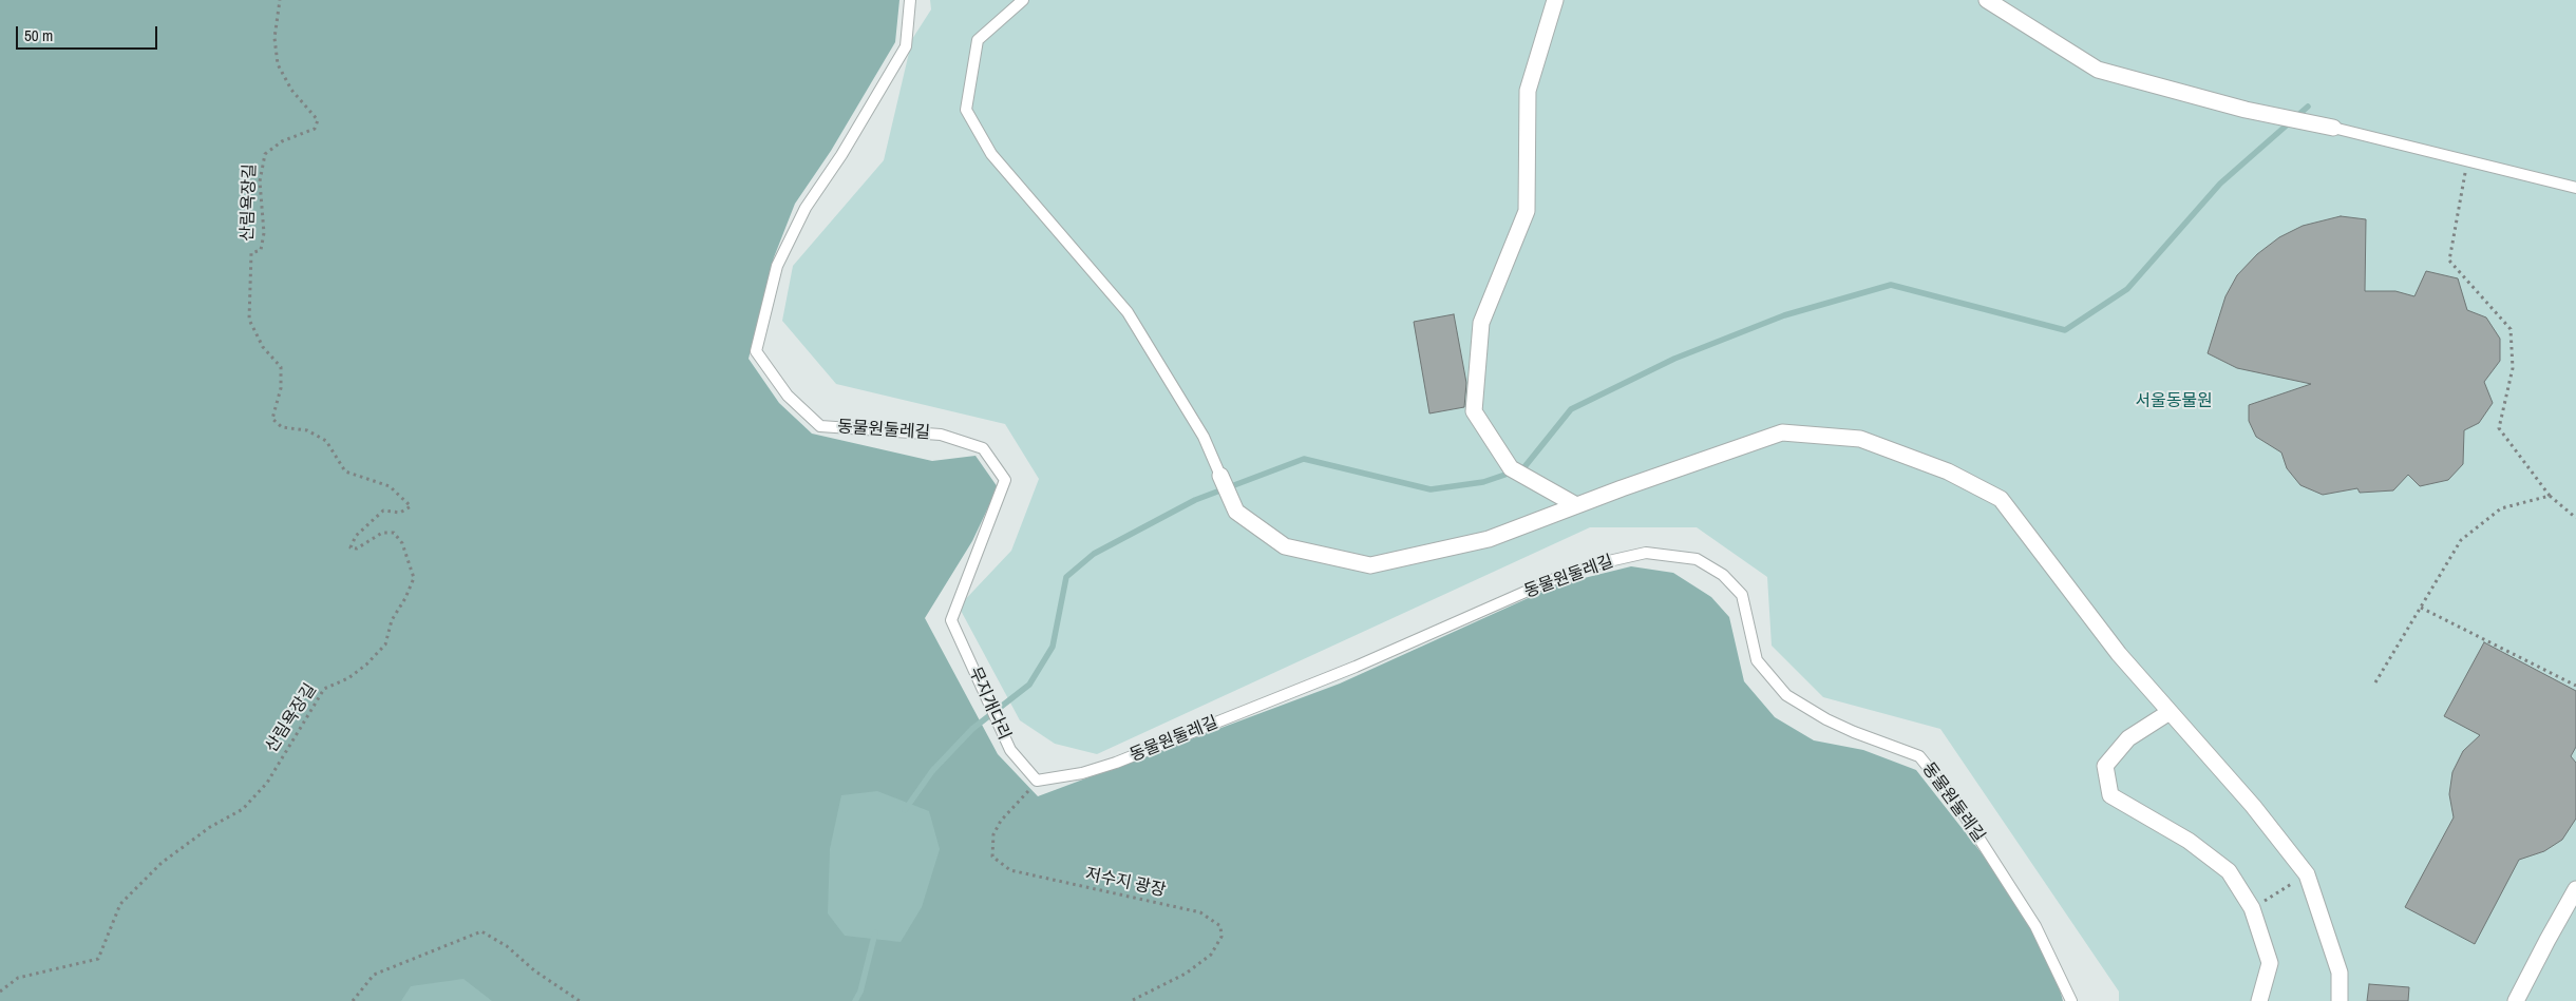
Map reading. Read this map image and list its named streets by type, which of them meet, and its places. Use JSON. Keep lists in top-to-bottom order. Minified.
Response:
{"streets":{"lane":["동물원둘레길","무지개다리"],"path":["산림욕장길","저수지 광장"]},"crossings":[["동물원둘레길","무지개다리"],["동물원둘레길","저수지 광장"],["무지개다리","저수지 광장"]],"parks":["서울동물원"],"scale_bar":"50 m"}
